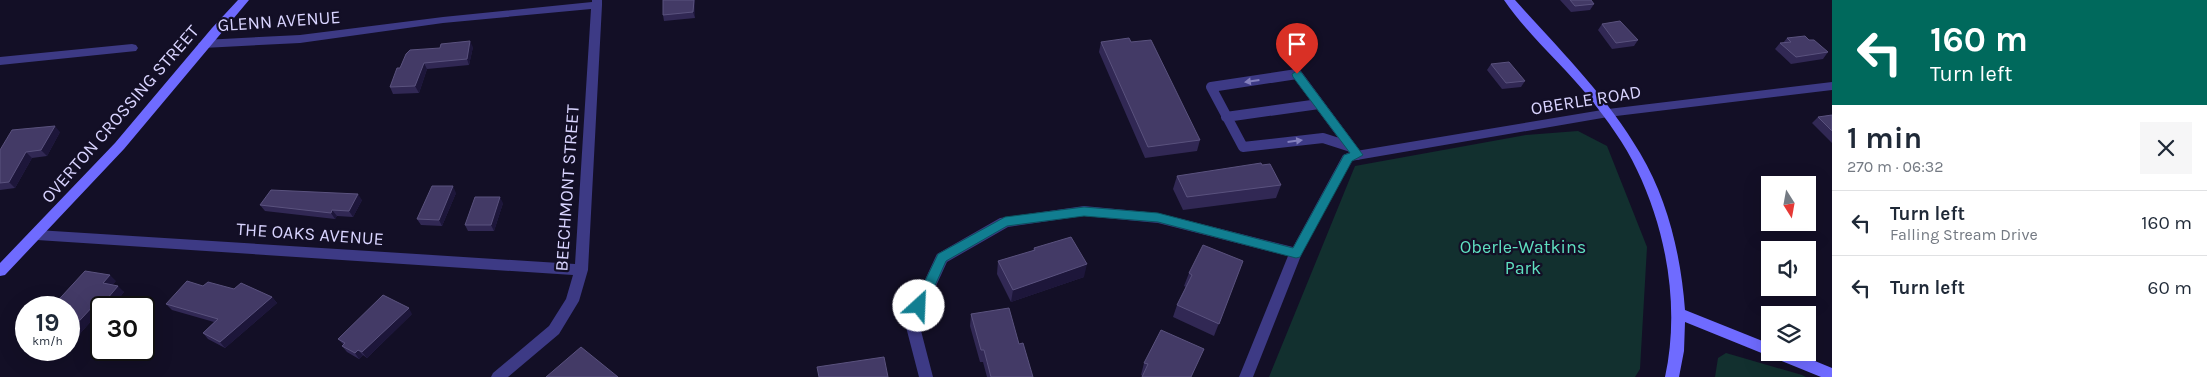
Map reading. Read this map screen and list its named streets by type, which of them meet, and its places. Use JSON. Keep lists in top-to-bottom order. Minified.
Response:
{"streets":{"main road":["OVERTON CROSSING STREET"],"street":["GLENN AVENUE","OBERLE ROAD","BEECHMONT STREET","THE OAKS AVENUE"]},"crossings":[["GLENN AVENUE","OVERTON CROSSING STREET"],["GLENN AVENUE","BEECHMONT STREET"],["OVERTON CROSSING STREET","THE OAKS AVENUE"],["BEECHMONT STREET","THE OAKS AVENUE"]],"parks":["Oberle-Watkins Park"],"north":"bottom","page":{"turn":["160 m","Turn left"],"heading":["1 min","270 m · 06:32"],"list":[{"name":"Turn left","note":"Falling Stream Drive","value":"160 m"},{"name":"Turn left","value":"60 m"}],"speed":"19 km/h","limit":"30"}}
